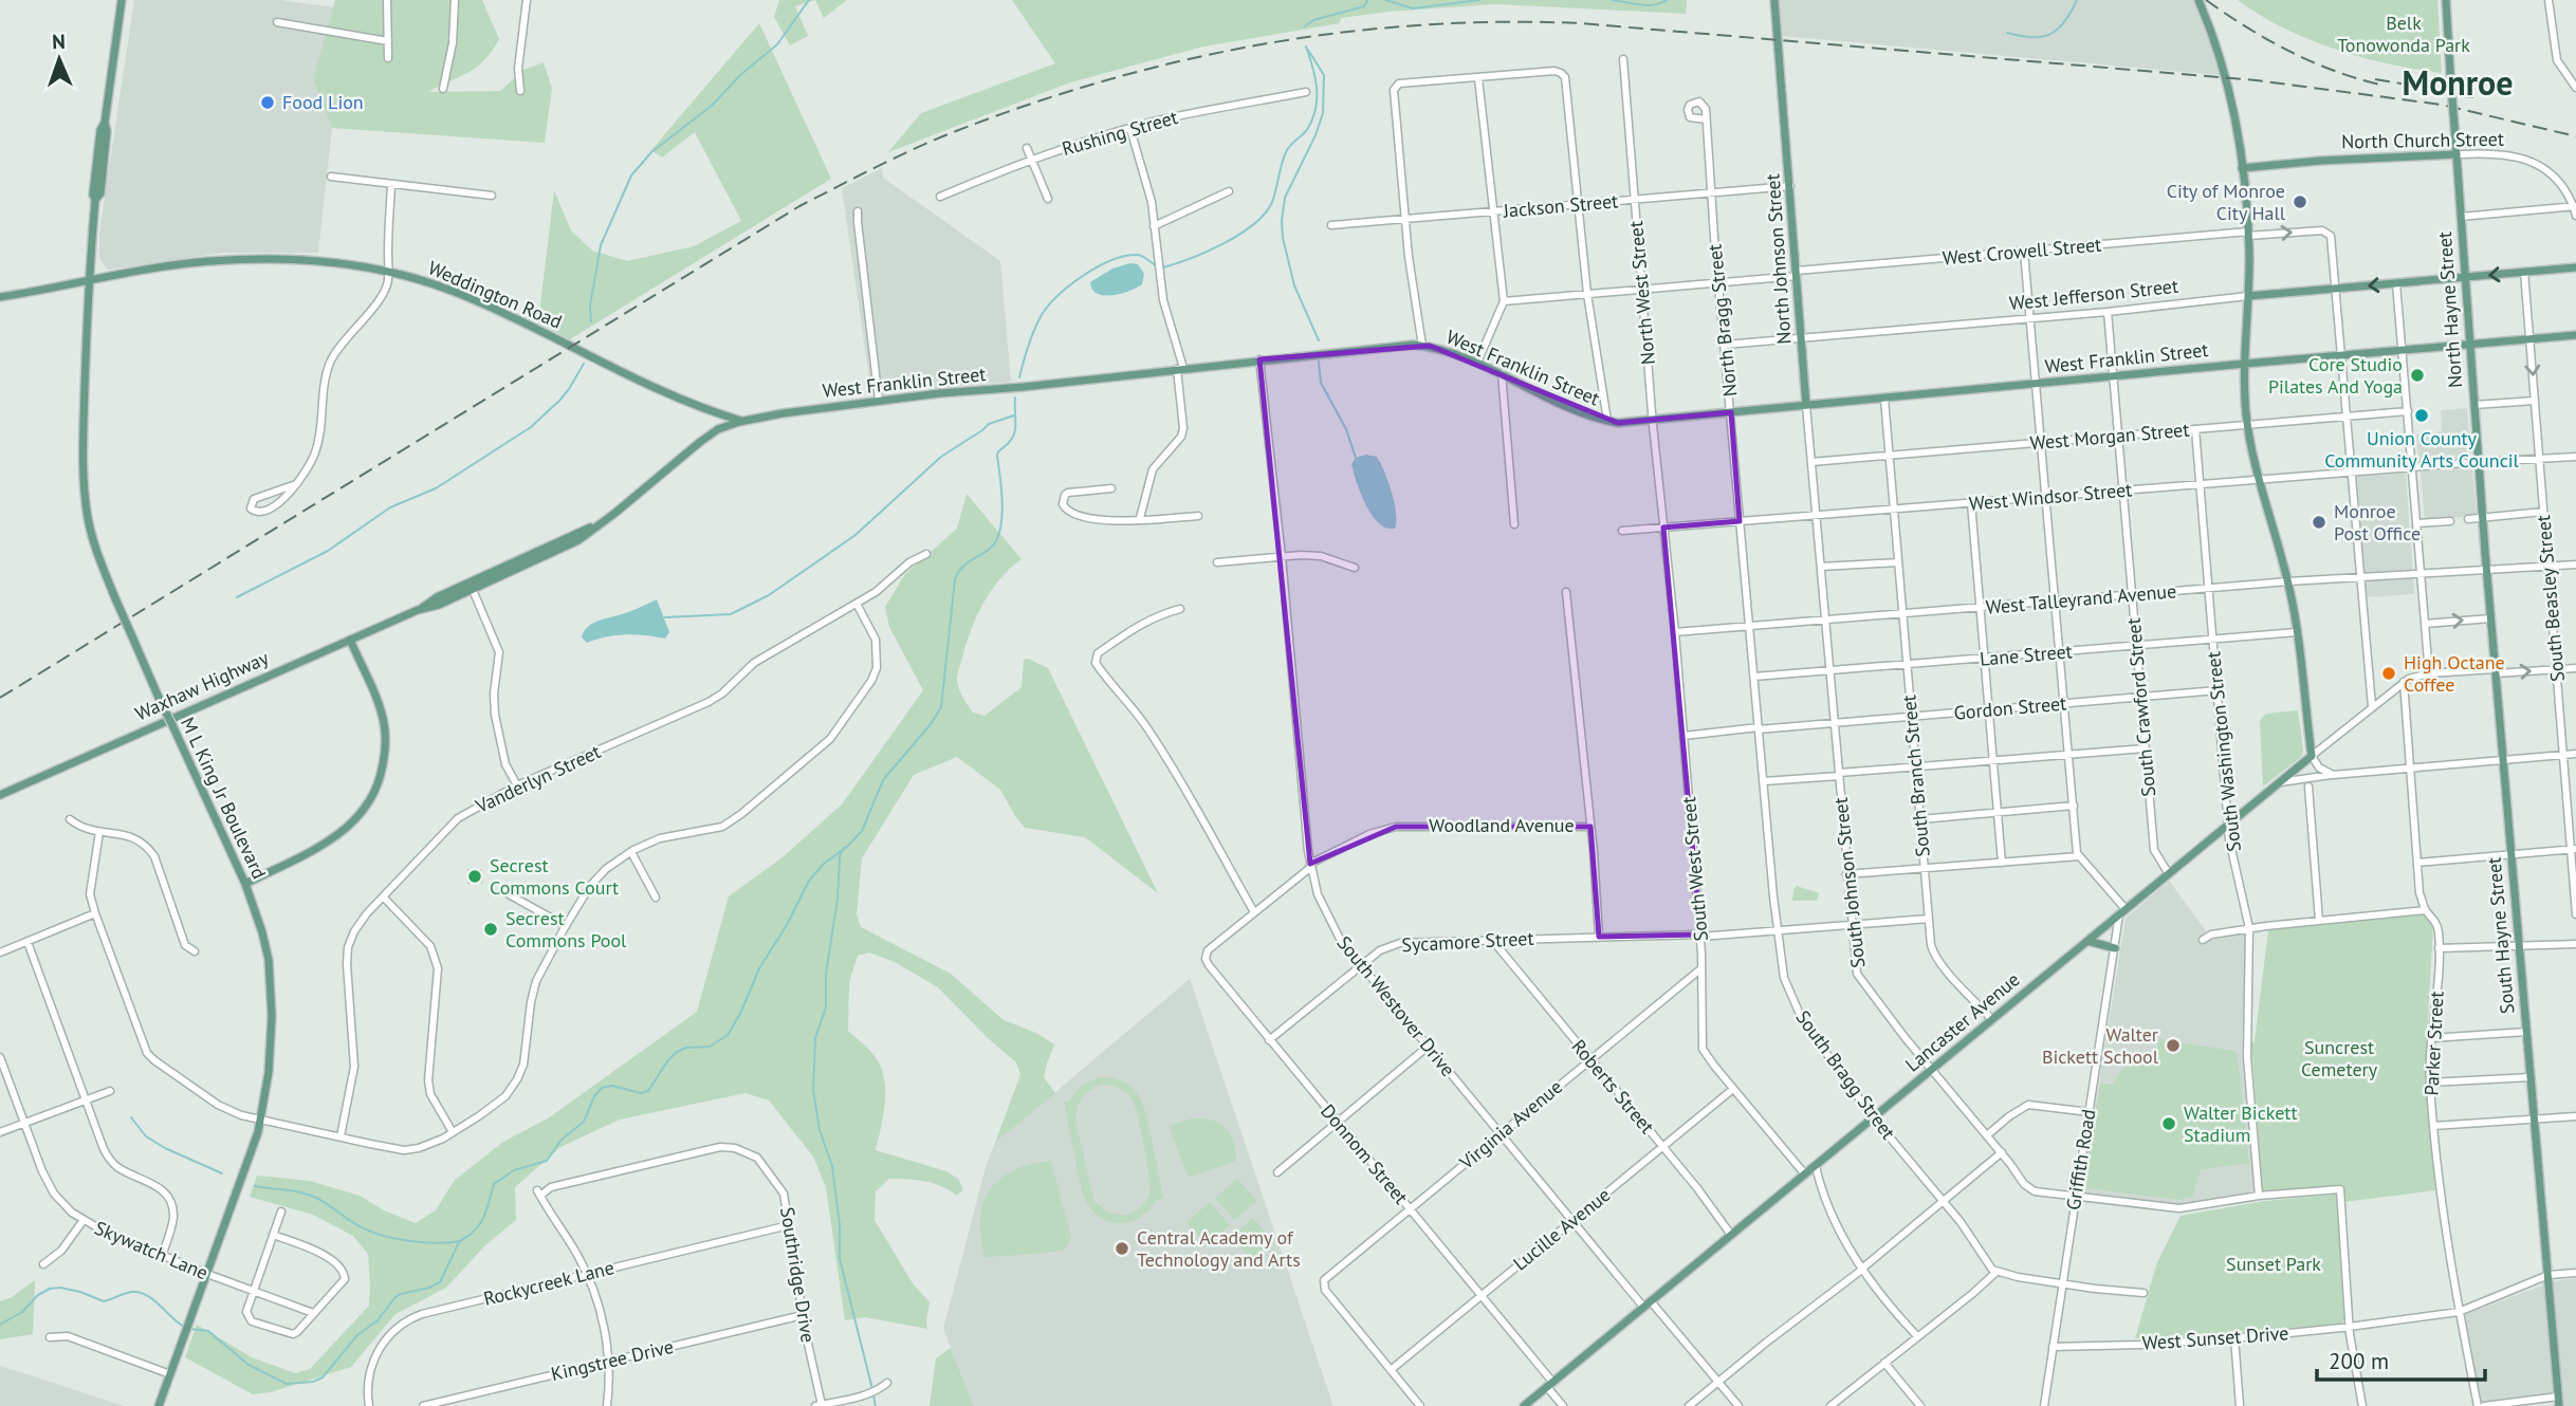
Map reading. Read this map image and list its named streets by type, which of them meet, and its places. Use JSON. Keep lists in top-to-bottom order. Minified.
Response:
{"streets":{"main road":["North Church Street","North Johnson Street","Weddington Road","West Jefferson Street","North Hayne Street","West Franklin Street","Waxhaw Highway","M L King Jr Boulevard","South Hayne Street","Lancaster Avenue"],"street":["Rushing Street","Jackson Street","West Crowell Street","North West Street","North Bragg Street","West Morgan Street","West Windsor Street","South Beasley Street","West Talleyrand Avenue","Lane Street","South Crawford Street","Gordon Street","South Washington Street","South Branch Street","Vanderlyn Street","Woodland Avenue","South West Street","South Johnson Street","Sycamore Street","South Westover Drive","Parker Street","South Bragg Street","Roberts Street","Virginia Avenue","Donnom Street","Griffith Road","Lucille Avenue","Skywatch Lane","Southridge Drive","Rockycreek Lane","West Sunset Drive","Kingstree Drive"]},"crossings":[["North Church Street","North Hayne Street"],["Jackson Street","North Johnson Street"],["Jackson Street","North West Street"],["Jackson Street","North Bragg Street"],["West Crowell Street","North Johnson Street"],["West Crowell Street","North West Street"],["West Crowell Street","West Jefferson Street"],["West Crowell Street","North Bragg Street"],["North Johnson Street","West Jefferson Street"],["North Johnson Street","West Franklin Street"],["North Johnson Street","West Morgan Street"],["North Johnson Street","West Windsor Street"],["North Johnson Street","South Johnson Street"],["North West Street","West Franklin Street"],["North West Street","West Windsor Street"],["North West Street","South West Street"],["Weddington Road","West Franklin Street"],["Weddington Road","Waxhaw Highway"],["Weddington Road","M L King Jr Boulevard"],["West Jefferson Street","North Hayne Street"],["West Jefferson Street","North Bragg Street"],["West Jefferson Street","South Beasley Street"],["West Jefferson Street","South Crawford Street"],["North Hayne Street","West Franklin Street"],["North Hayne Street","West Windsor Street"],["North Hayne Street","South Hayne Street"],["North Bragg Street","West Franklin Street"],["North Bragg Street","West Windsor Street"],["North Bragg Street","South Bragg Street"],["West Franklin Street","South Beasley Street"],["West Franklin Street","Waxhaw Highway"],["West Franklin Street","South Crawford Street"],["West Franklin Street","South Branch Street"],["West Franklin Street","South Westover Drive"],["West Morgan Street","South Crawford Street"],["West Morgan Street","South Washington Street"],["West Morgan Street","South Branch Street"],["West Windsor Street","South Beasley Street"],["West Windsor Street","South Crawford Street"],["West Windsor Street","South Washington Street"],["West Windsor Street","South Branch Street"],["West Windsor Street","South West Street"],["West Windsor Street","South Johnson Street"],["West Windsor Street","South Hayne Street"],["West Windsor Street","South Bragg Street"],["South Beasley Street","West Talleyrand Avenue"],["South Beasley Street","Lancaster Avenue"],["West Talleyrand Avenue","South Crawford Street"],["West Talleyrand Avenue","South Washington Street"],["West Talleyrand Avenue","South Branch Street"],["West Talleyrand Avenue","South West Street"],["West Talleyrand Avenue","South Johnson Street"],["West Talleyrand Avenue","South Hayne Street"],["West Talleyrand Avenue","South Bragg Street"],["Lane Street","South Crawford Street"],["Lane Street","South Washington Street"],["Lane Street","South Branch Street"],["Lane Street","South Johnson Street"],["Lane Street","South Bragg Street"],["South Crawford Street","Gordon Street"],["South Crawford Street","Lancaster Avenue"],["Gordon Street","South Washington Street"],["Gordon Street","South Branch Street"],["Gordon Street","South West Street"],["Gordon Street","South Johnson Street"],["Gordon Street","South Bragg Street"],["South Washington Street","South Johnson Street"],["South Washington Street","Lancaster Avenue"],["South Branch Street","Sycamore Street"],["South Branch Street","Lancaster Avenue"],["M L King Jr Boulevard","Skywatch Lane"],["Woodland Avenue","Sycamore Street"],["Woodland Avenue","South Westover Drive"],["Woodland Avenue","Donnom Street"],["South West Street","Sycamore Street"],["South West Street","Lancaster Avenue"],["South West Street","Virginia Avenue"],["South West Street","Lucille Avenue"],["South Johnson Street","Sycamore Street"],["South Johnson Street","Lancaster Avenue"],["South Johnson Street","Griffith Road"],["South Johnson Street","West Sunset Drive"],["South Hayne Street","Lancaster Avenue"],["South Hayne Street","West Sunset Drive"],["Sycamore Street","South Westover Drive"],["Sycamore Street","South Bragg Street"],["Sycamore Street","Roberts Street"],["Sycamore Street","Donnom Street"],["South Westover Drive","Lancaster Avenue"],["South Westover Drive","Virginia Avenue"],["South Westover Drive","Lucille Avenue"],["Lancaster Avenue","Parker Street"],["Lancaster Avenue","South Bragg Street"],["Lancaster Avenue","Roberts Street"],["Lancaster Avenue","Donnom Street"],["Lancaster Avenue","Griffith Road"],["Parker Street","West Sunset Drive"],["Roberts Street","Virginia Avenue"],["Roberts Street","Lucille Avenue"],["Virginia Avenue","Donnom Street"],["Virginia Avenue","Lucille Avenue"],["Donnom Street","Lucille Avenue"],["Griffith Road","West Sunset Drive"],["Southridge Drive","Rockycreek Lane"],["Southridge Drive","Kingstree Drive"]],"districts":["Monroe"],"parks":["Belk Tonowonda Park","Suncrest Cemetery","Sunset Park"],"places":["Food Lion","City of Monroe City Hall","Core Studio Pilates And Yoga","Union County Community Arts Council","Monroe Post Office","High Octane Coffee","Secrest Commons Court","Secrest Commons Pool","Walter Bickett School","Walter Bickett Stadium","Central Academy of Technology and Arts"],"scale_bar":"200 m","north":"top"}
